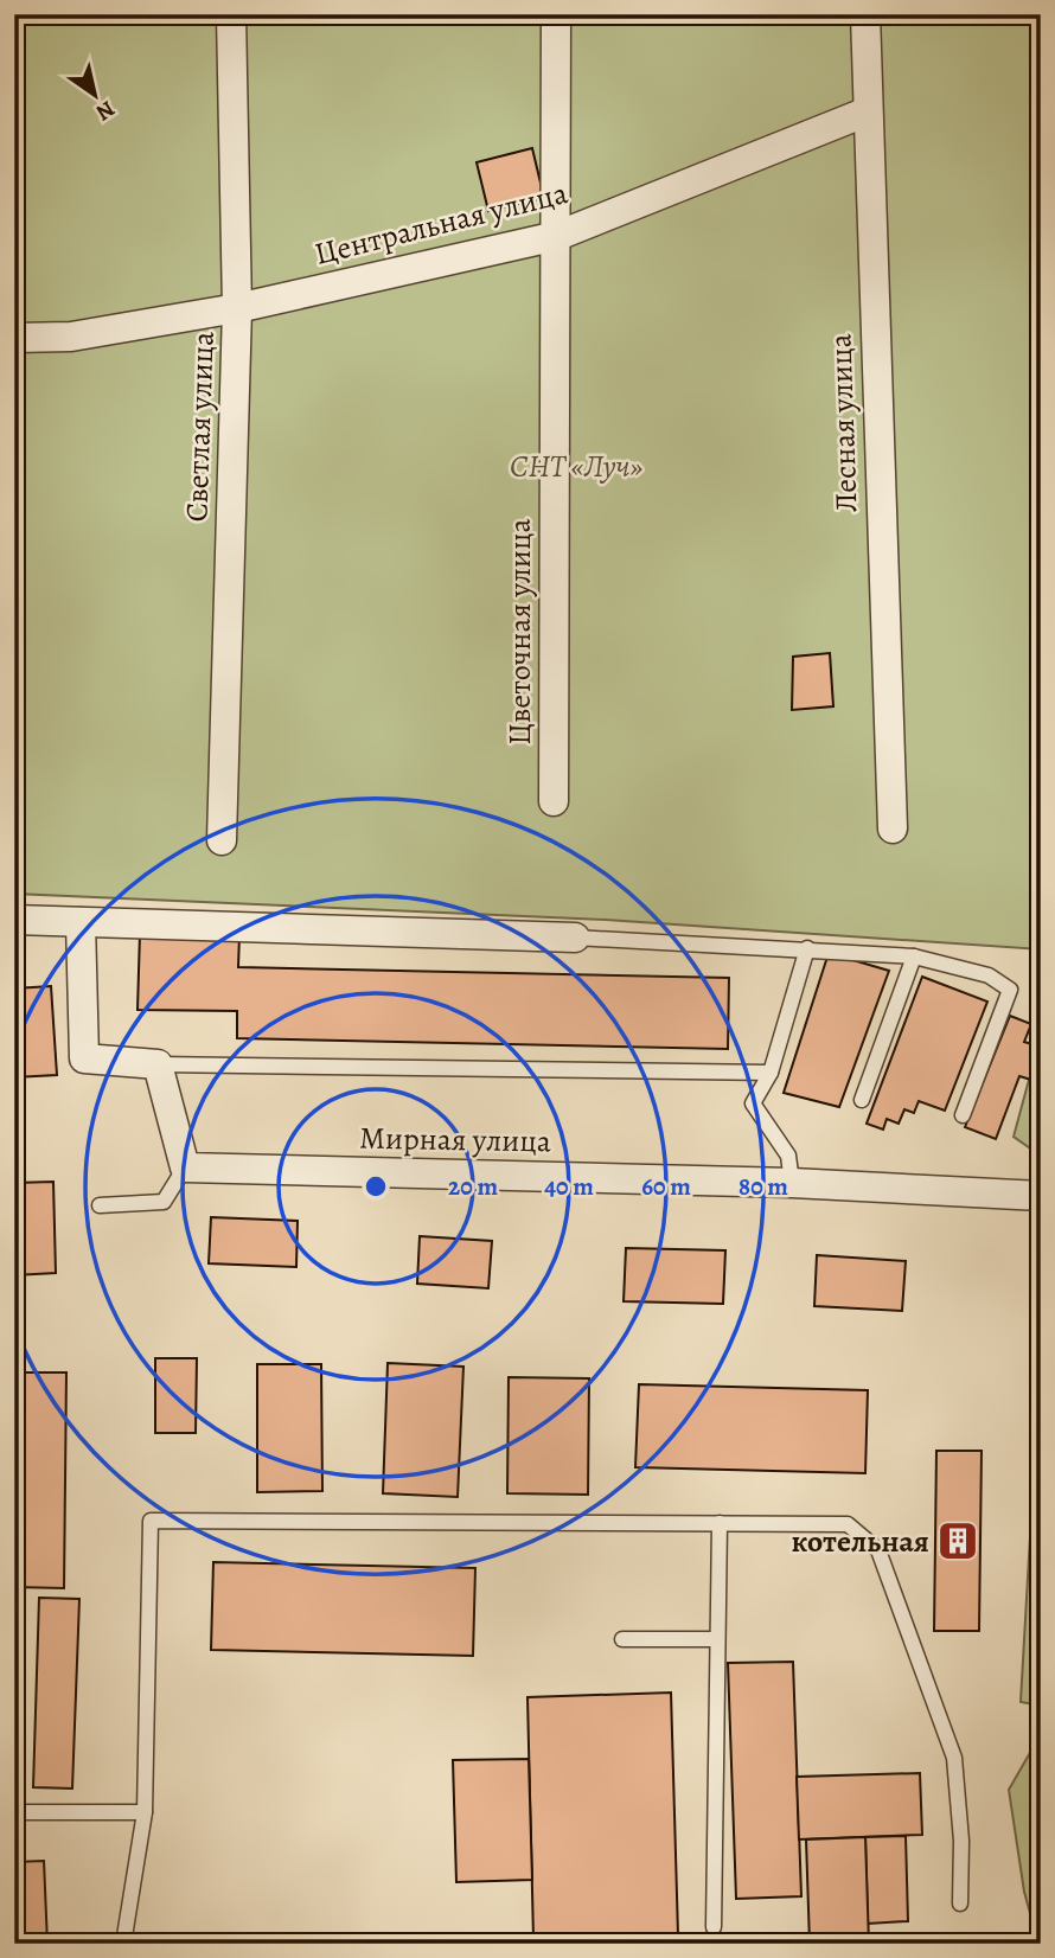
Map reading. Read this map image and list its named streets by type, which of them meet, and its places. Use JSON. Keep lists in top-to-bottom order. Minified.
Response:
{"streets":{"street":["Центральная улица","Лесная улица","Светлая улица","Цветочная улица","Мирная улица"]},"crossings":[["Центральная улица","Лесная улица"],["Центральная улица","Светлая улица"],["Центральная улица","Цветочная улица"]],"parks":["СНТ «Луч»"],"places":{"building":["котельная"]},"north":"bottom right","rings":["20 m","40 m","60 m","80 m"]}
